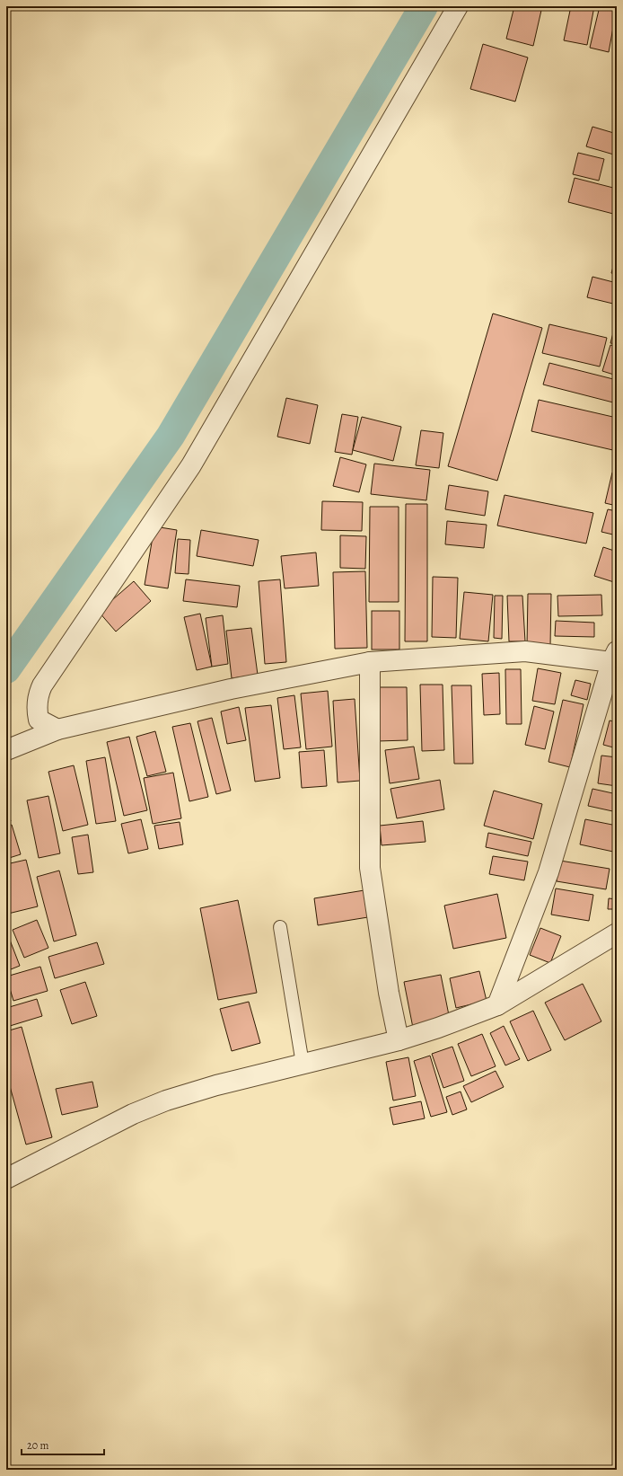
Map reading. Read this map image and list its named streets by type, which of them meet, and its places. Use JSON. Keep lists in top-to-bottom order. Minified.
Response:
{"scale_bar":"20 m"}
